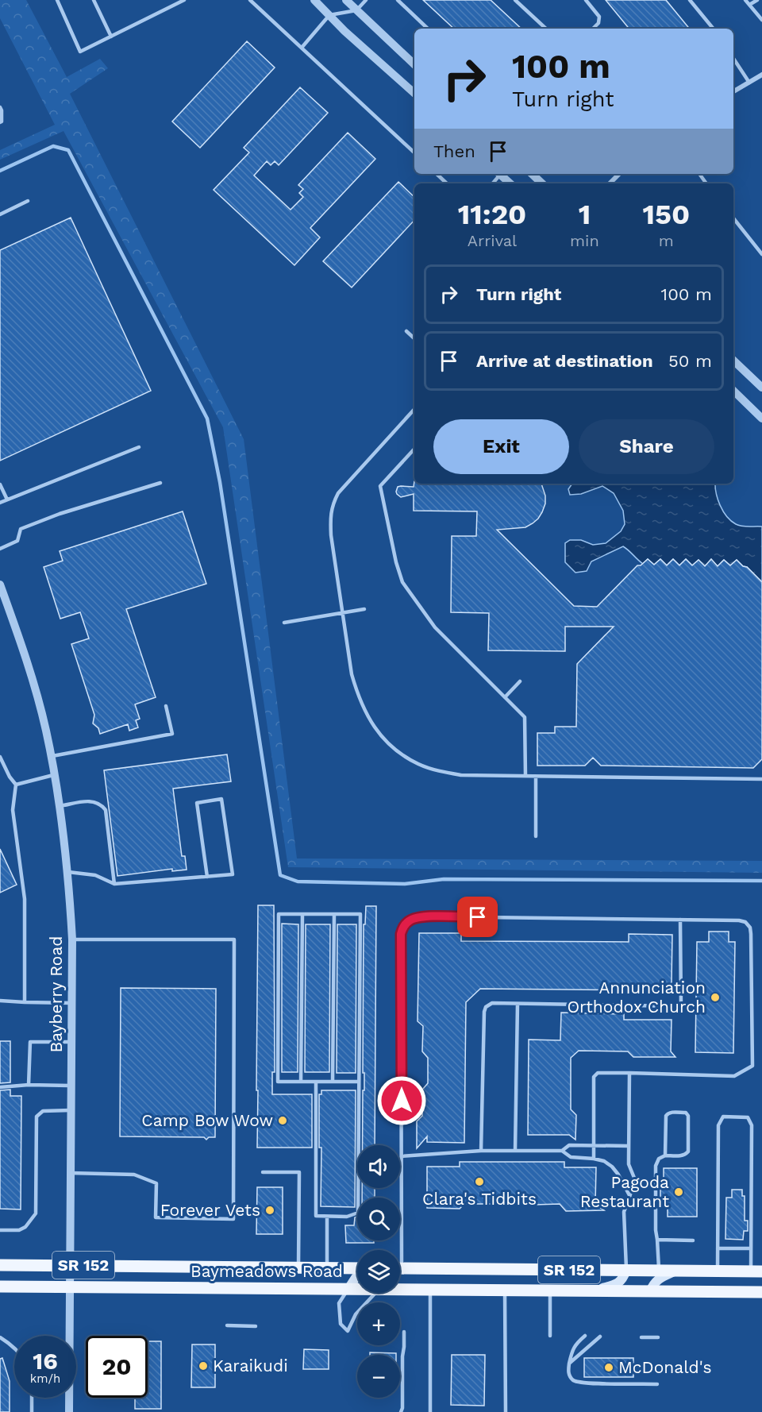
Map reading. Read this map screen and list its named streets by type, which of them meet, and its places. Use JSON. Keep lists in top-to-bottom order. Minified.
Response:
{"streets":{"main road":["SR 152","Baymeadows Road"],"street":["Bayberry Road"]},"crossings":[["Bayberry Road","Baymeadows Road"]],"places":["Annunciation Orthodox Church","Camp Bow Wow","Clara's Tidbits","Pagoda Restaurant","Forever Vets","Karaikudi","McDonald's"],"page":{"turn":["100 m","Turn right"],"then":"Then","eta":["11:20","Arrival","1","min","150","m"],"list":[{"name":"Turn right","value":"100 m"},{"name":"Arrive at destination","value":"50 m"}],"buttons":["Exit","Share"],"map_buttons":["+","−"],"speed":"16 km/h","limit":"20"}}
